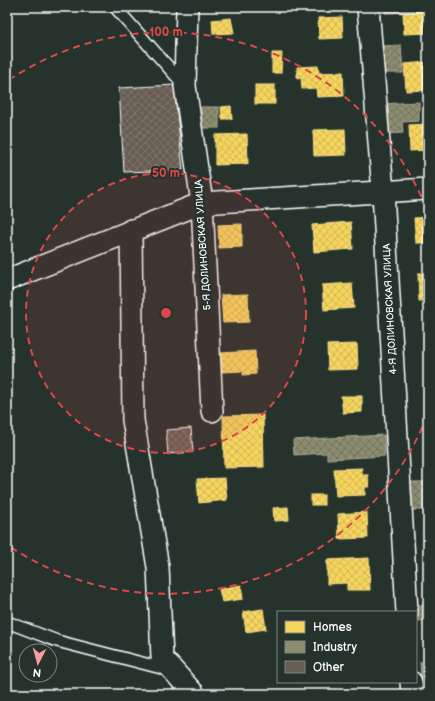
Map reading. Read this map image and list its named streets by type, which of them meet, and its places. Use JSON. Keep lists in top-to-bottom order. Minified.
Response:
{"streets":{"street":["5-Я ДОЛИНОВСКАЯ УЛИЦА","4-Я ДОЛИНОВСКАЯ УЛИЦА"]},"legend":["Homes","Industry","Other"],"north":"bottom","rings":["100 m","50 m"]}
